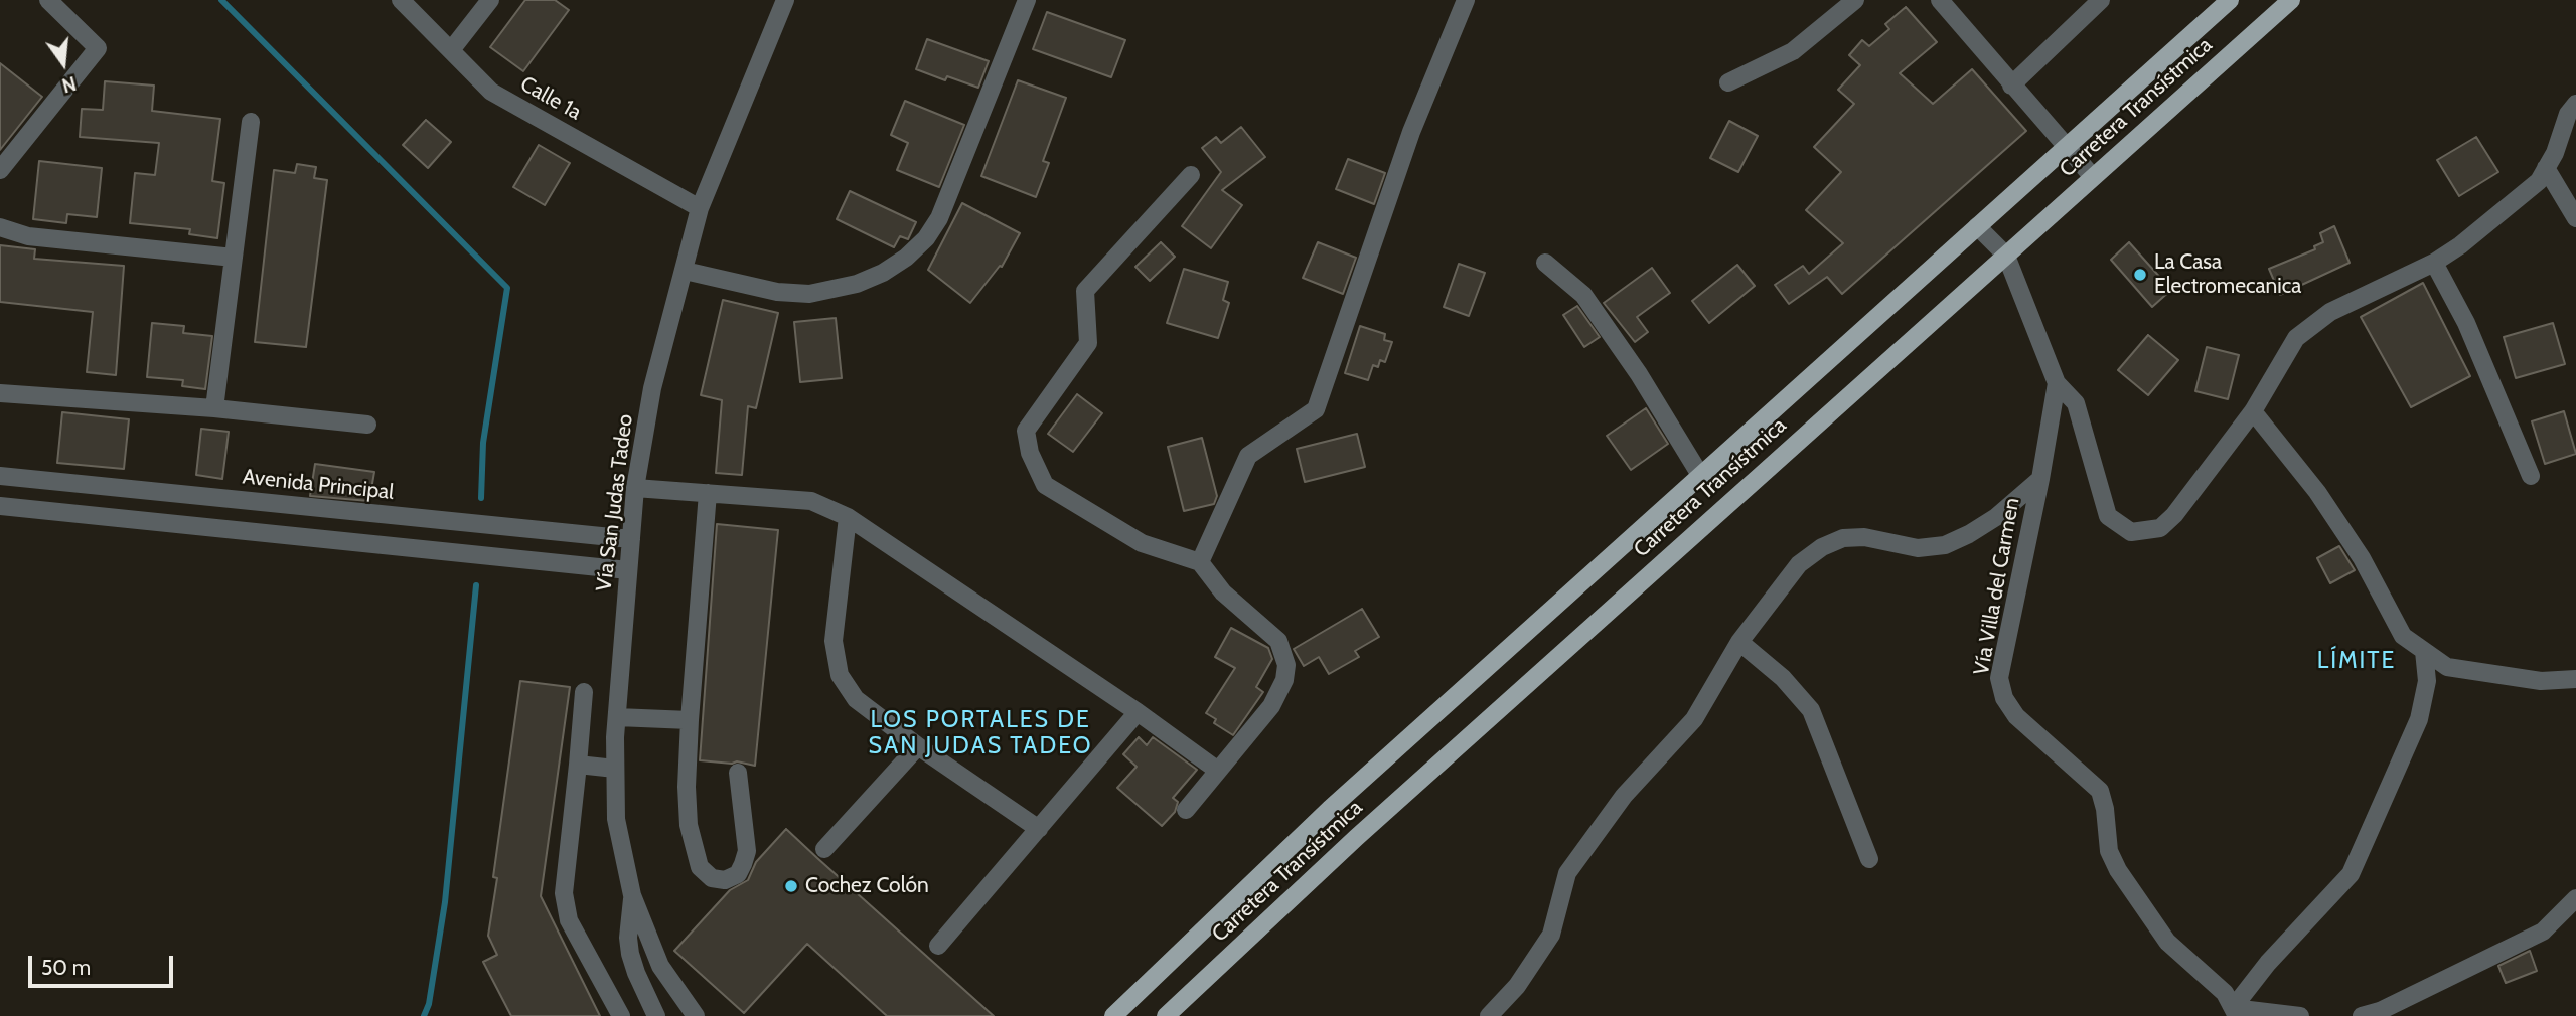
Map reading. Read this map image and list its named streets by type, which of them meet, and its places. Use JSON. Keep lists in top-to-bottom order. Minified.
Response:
{"streets":{"main road":["Carretera Transístmica"],"street":["Calle 1a","Avenida Principal","Vía San Judas Tadeo","Vía Villa del Carmen"]},"crossings":[["Calle 1a","Vía San Judas Tadeo"],["Avenida Principal","Vía San Judas Tadeo"]],"districts":["LÍMITE","LOS PORTALES DE SAN JUDAS TADEO"],"places":["La Casa Electromecanica","Cochez Colón"],"scale_bar":"50 m","north":"bottom"}
